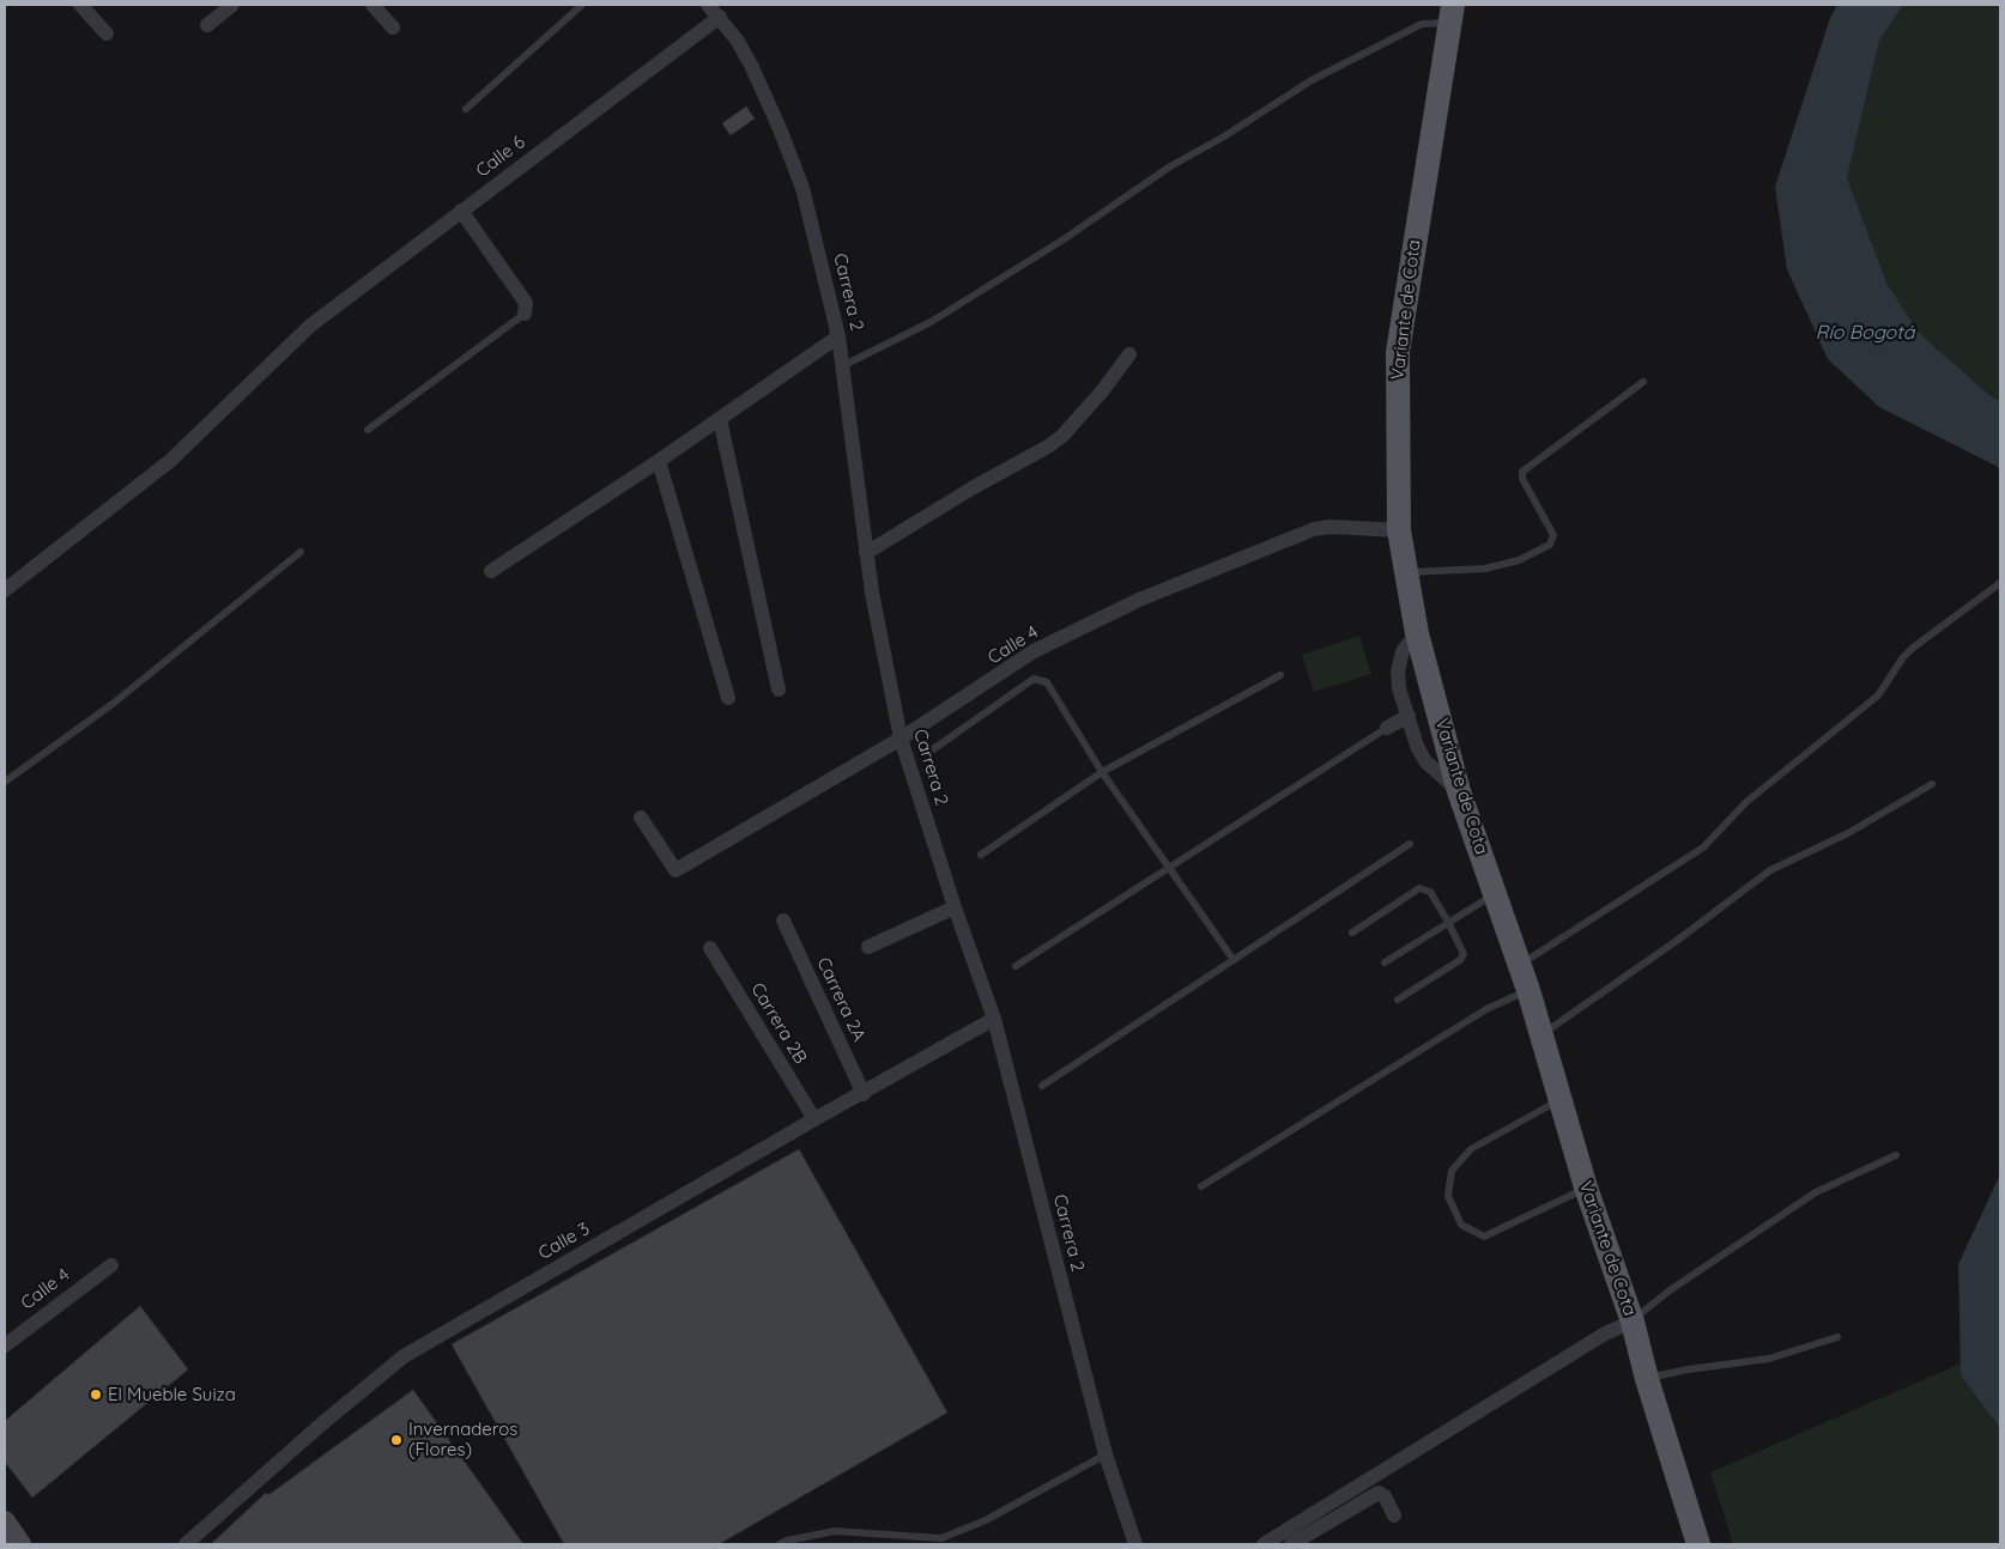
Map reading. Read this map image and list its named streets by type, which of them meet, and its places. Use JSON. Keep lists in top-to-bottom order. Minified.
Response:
{"streets":{"main road":["Variante de Cota"],"street":["Calle 6","Carrera 2","Calle 4","Carrera 2A","Carrera 2B","Calle 3"]},"crossings":[["Calle 6","Carrera 2"],["Carrera 2","Calle 4"],["Carrera 2","Calle 3"],["Variante de Cota","Calle 4"],["Carrera 2A","Calle 3"],["Carrera 2B","Calle 3"]],"water":["Río Bogotá"],"places":["El Mueble Suiza","Invernaderos (Flores)"]}
